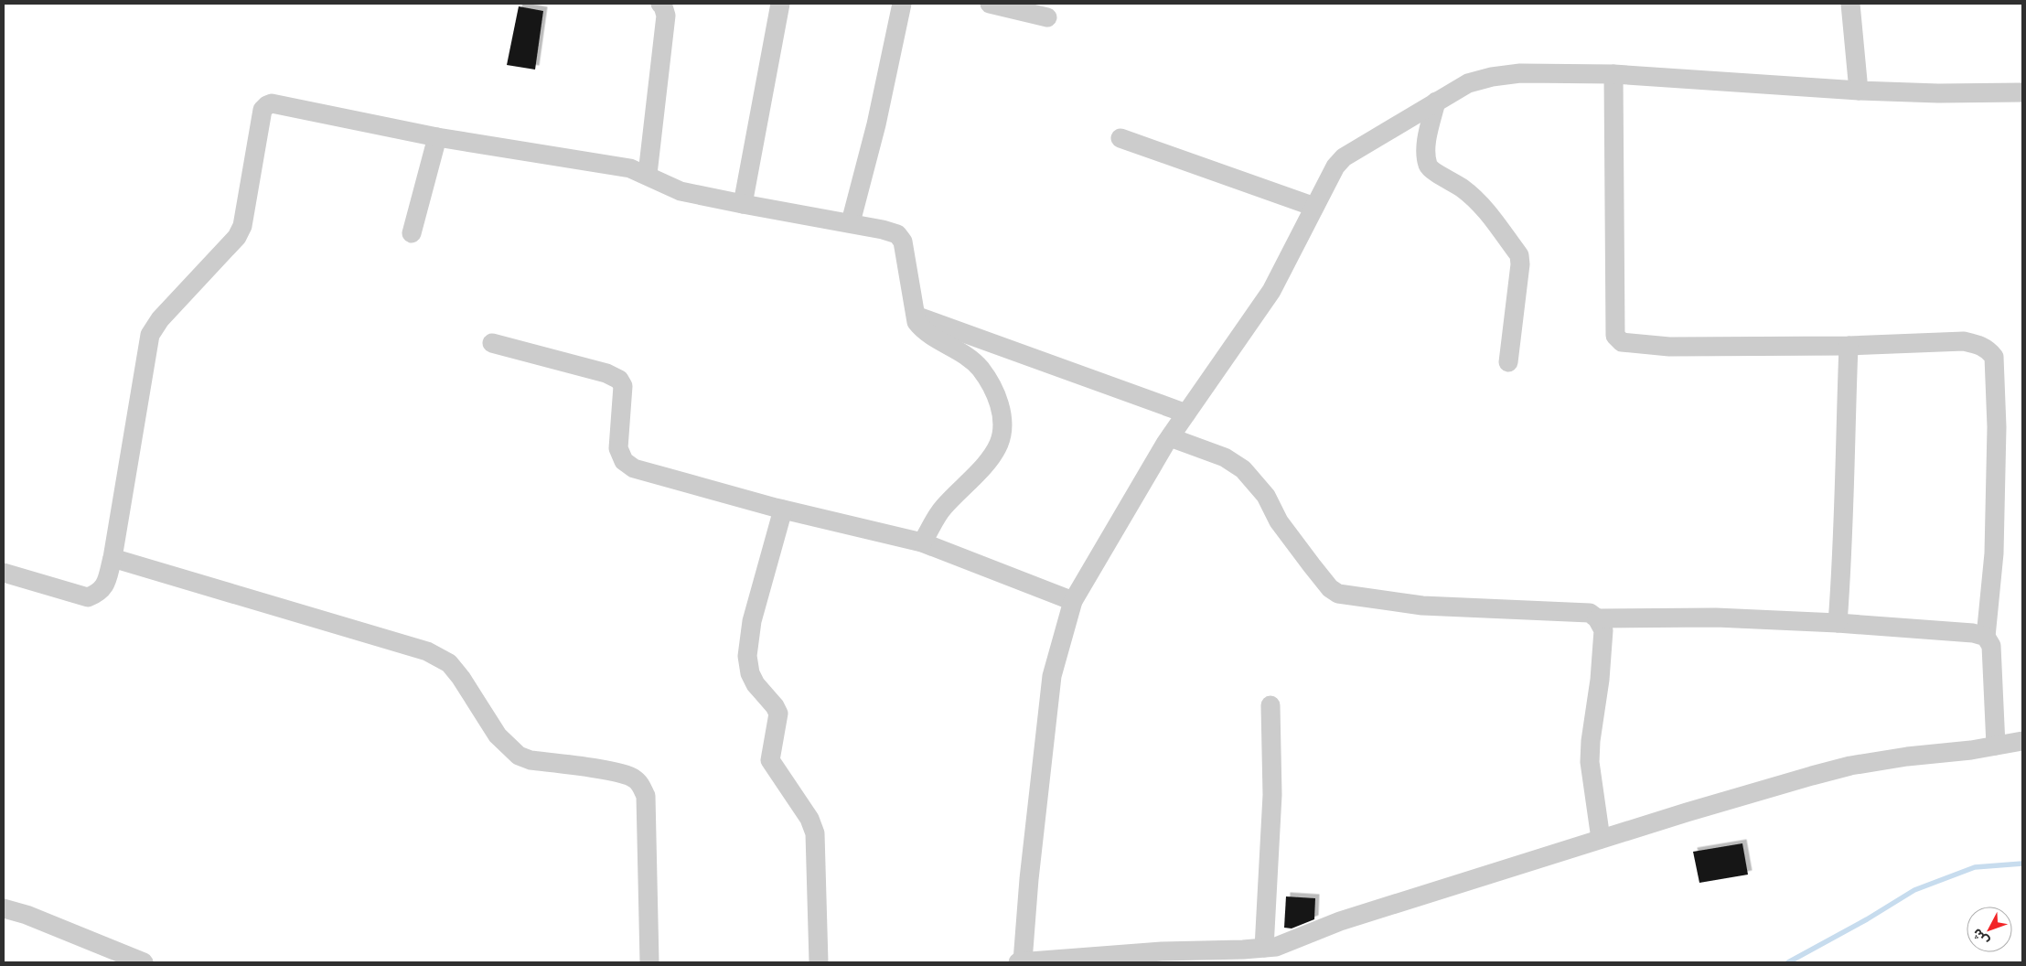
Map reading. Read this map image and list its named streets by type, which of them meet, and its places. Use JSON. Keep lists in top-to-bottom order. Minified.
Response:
{"north":"bottom left"}
